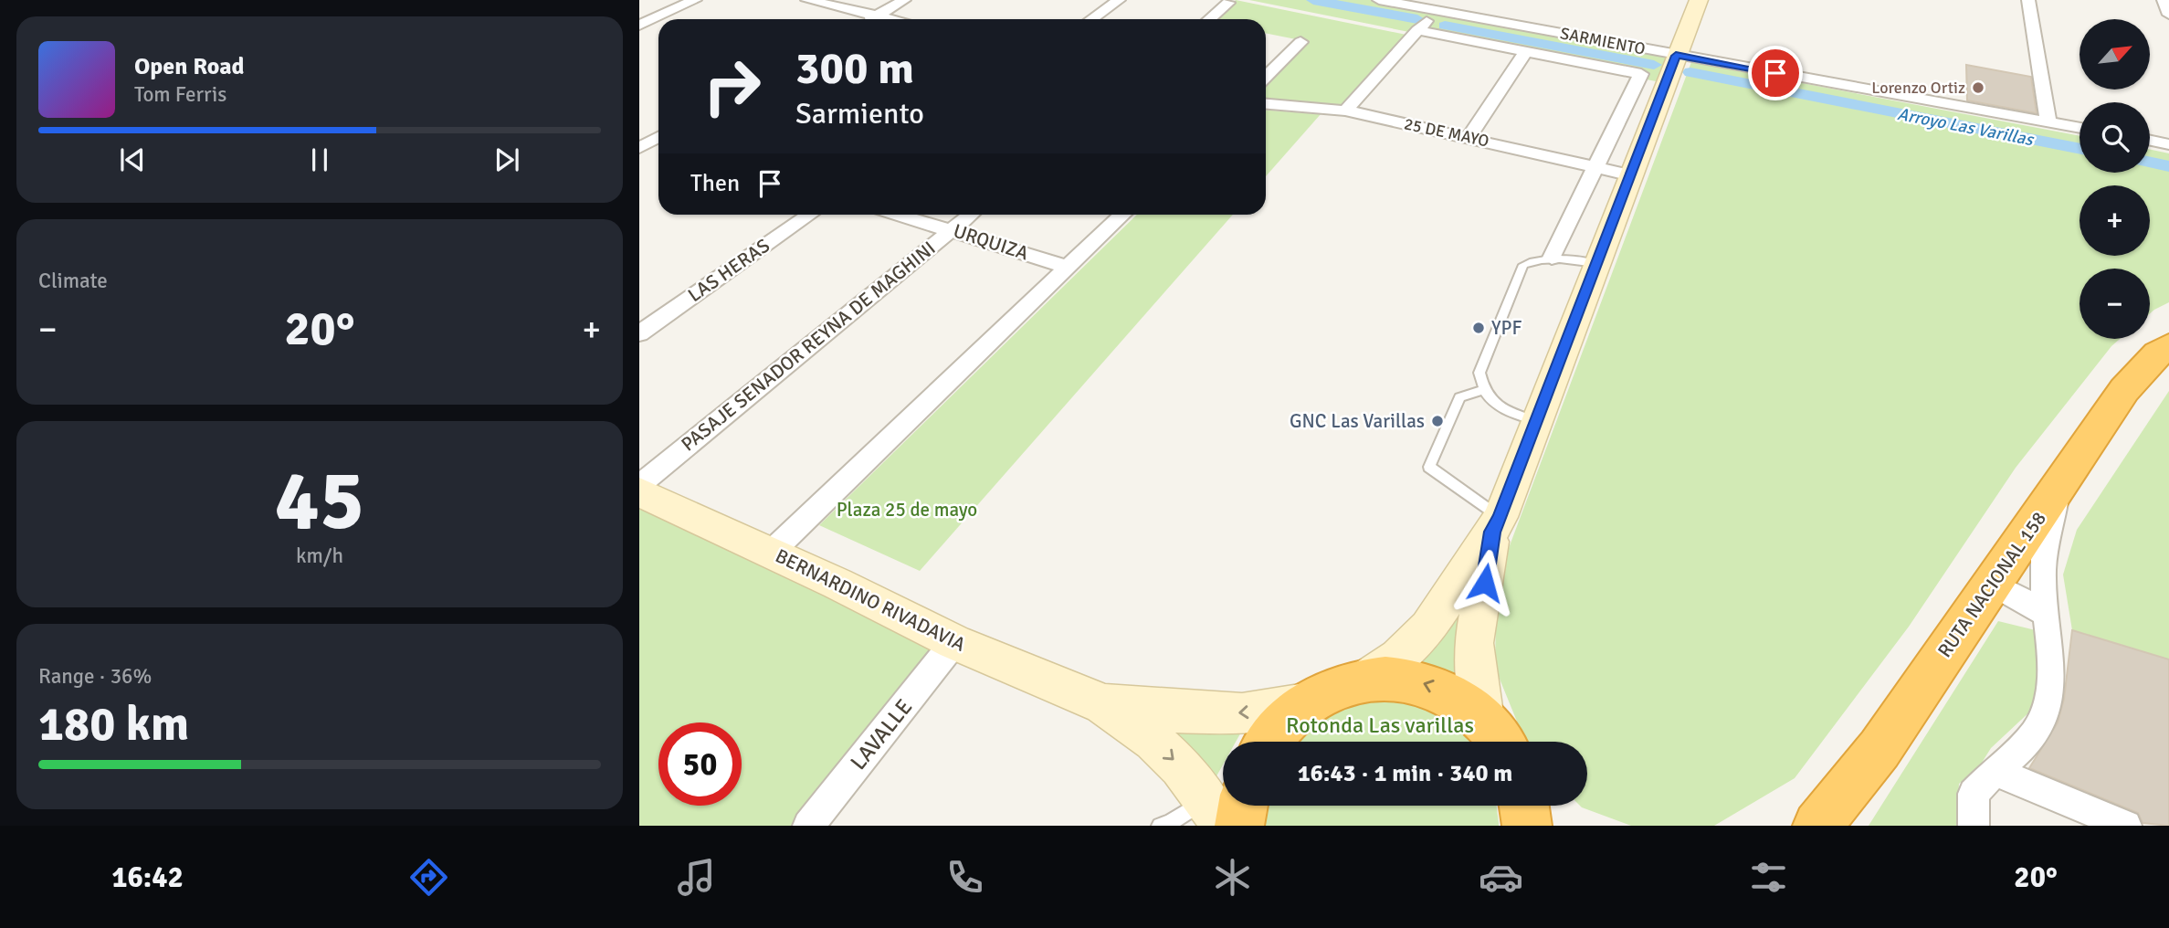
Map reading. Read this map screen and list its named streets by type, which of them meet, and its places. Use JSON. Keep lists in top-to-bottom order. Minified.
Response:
{"streets":{"highway":["RUTA NACIONAL 158"],"main road":["BERNARDINO RIVADAVIA"],"street":["SARMIENTO","25 DE MAYO","URQUIZA","LAS HERAS","PASAJE SENADOR REYNA DE MAGHINI","LAVALLE"]},"crossings":[["URQUIZA","PASAJE SENADOR REYNA DE MAGHINI"],["BERNARDINO RIVADAVIA","LAVALLE"]],"water":["Arroyo Las Varillas"],"parks":["Plaza 25 de mayo","Rotonda Las varillas"],"places":["Lorenzo Ortiz","YPF","GNC Las Varillas"],"north":"top right","page":{"map_buttons":["+","−"],"turn":["300 m","Sarmiento"],"song":["Open Road","Tom Ferris"],"then":"Then","tile":["Climate",["45","km/h"],["Range · 36%","180 km"]],"heat":["−","20°","+"],"limit":"50","trip":"16:43 · 1 min · 340 m","tabs":["16:42","20°"]}}
